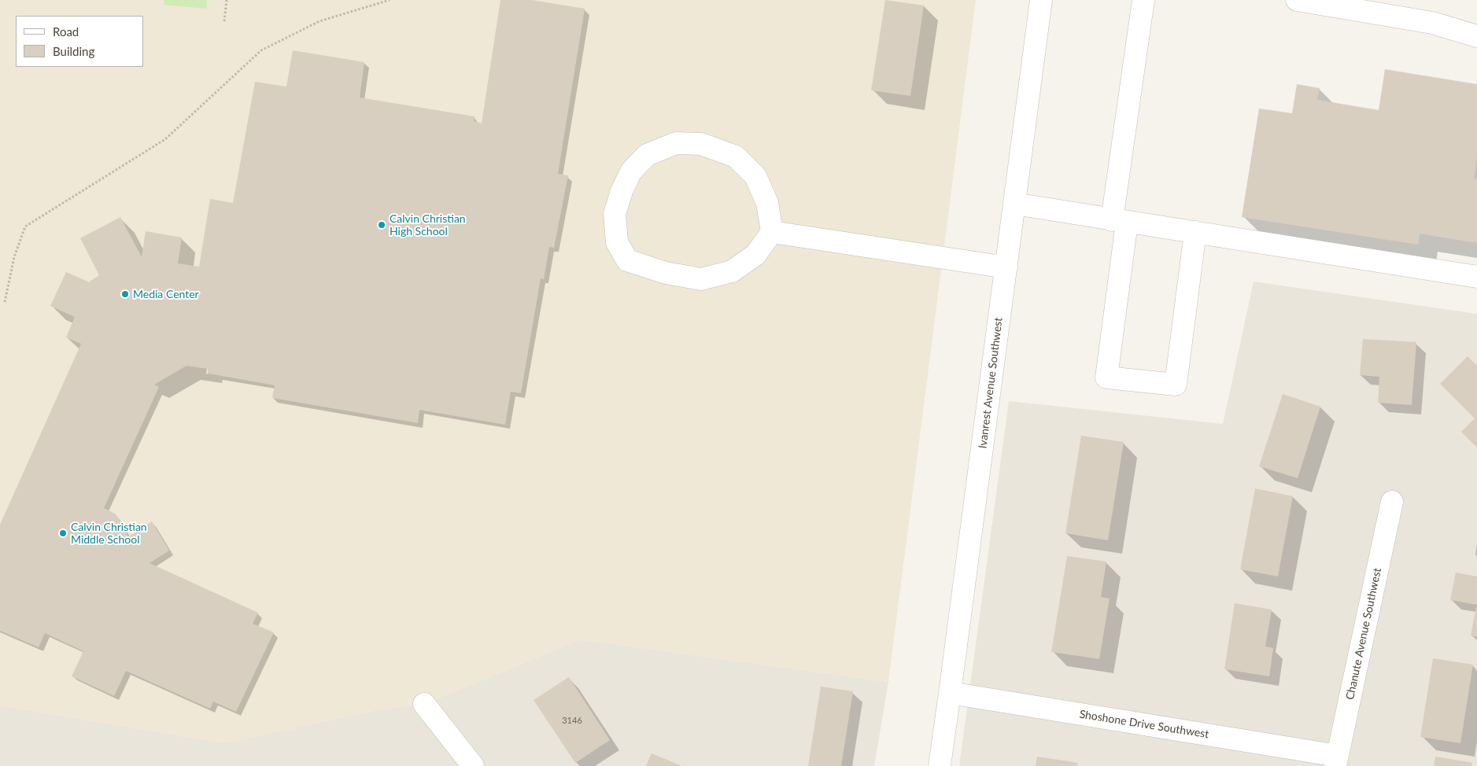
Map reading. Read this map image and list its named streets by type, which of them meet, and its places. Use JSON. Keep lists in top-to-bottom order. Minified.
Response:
{"streets":{"street":["Ivanrest Avenue Southwest","Chanute Avenue Southwest","Shoshone Drive Southwest"]},"crossings":[["Ivanrest Avenue Southwest","Shoshone Drive Southwest"],["Chanute Avenue Southwest","Shoshone Drive Southwest"]],"places":["Calvin Christian High School","Media Center","Calvin Christian Middle School"],"house_numbers":["3146"],"legend":["Road","Building"]}
